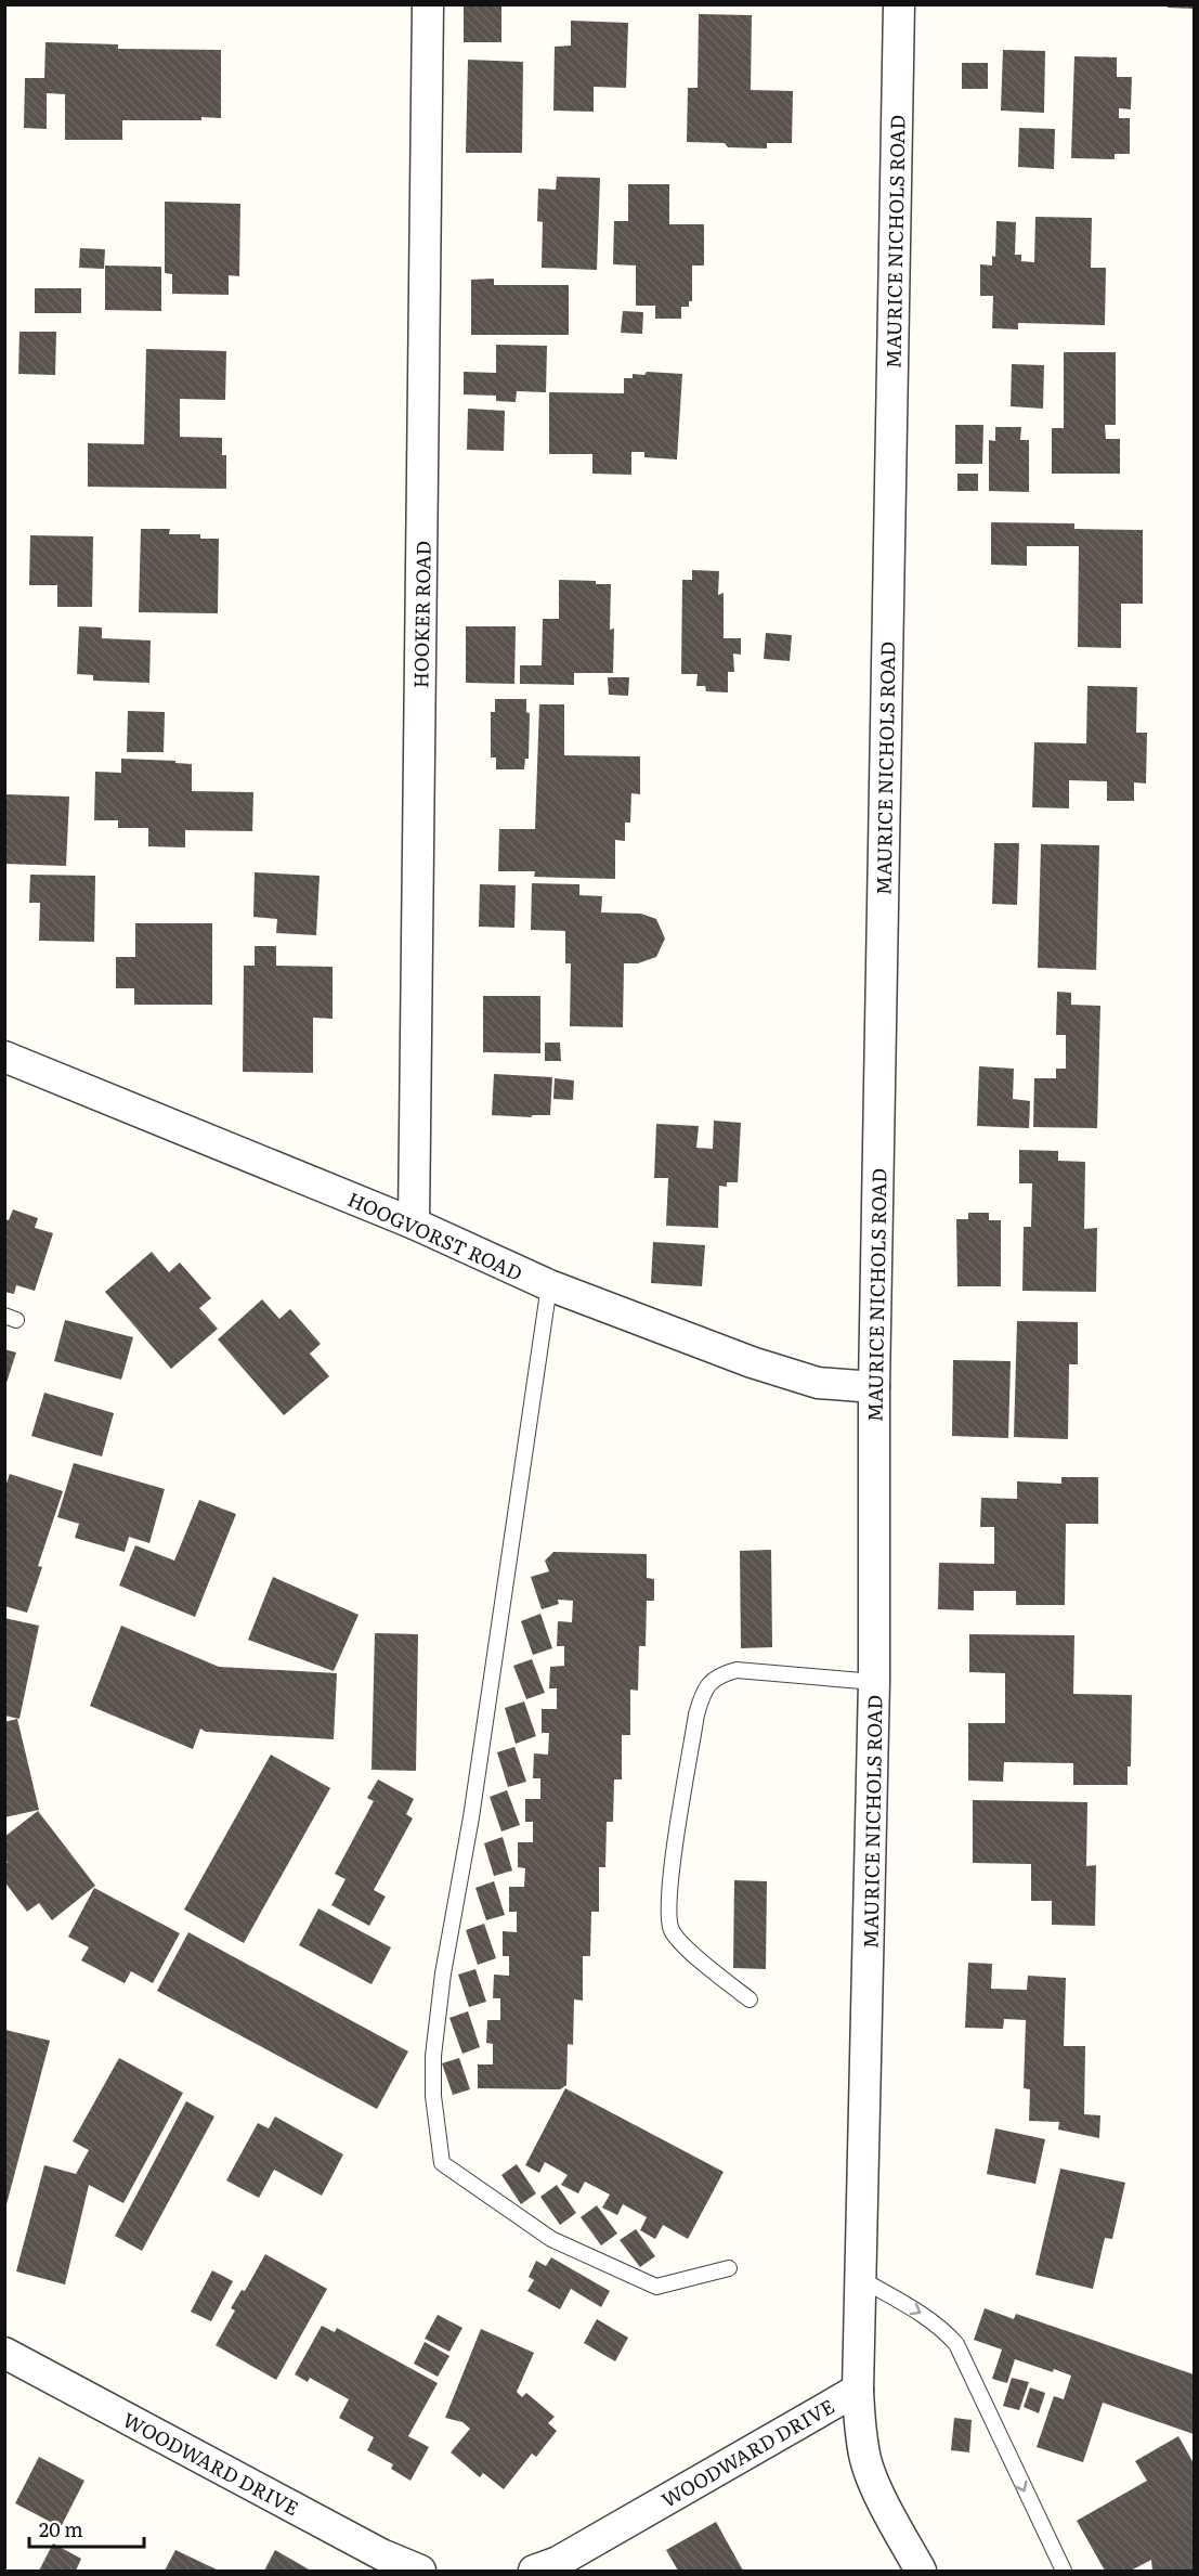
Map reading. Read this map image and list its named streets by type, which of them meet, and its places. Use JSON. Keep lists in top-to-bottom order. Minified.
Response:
{"streets":{"street":["MAURICE NICHOLS ROAD","HOOKER ROAD","HOOGVORST ROAD","WOODWARD DRIVE"]},"crossings":[["MAURICE NICHOLS ROAD","HOOGVORST ROAD"],["MAURICE NICHOLS ROAD","WOODWARD DRIVE"],["HOOKER ROAD","HOOGVORST ROAD"]],"scale_bar":"20 m"}
